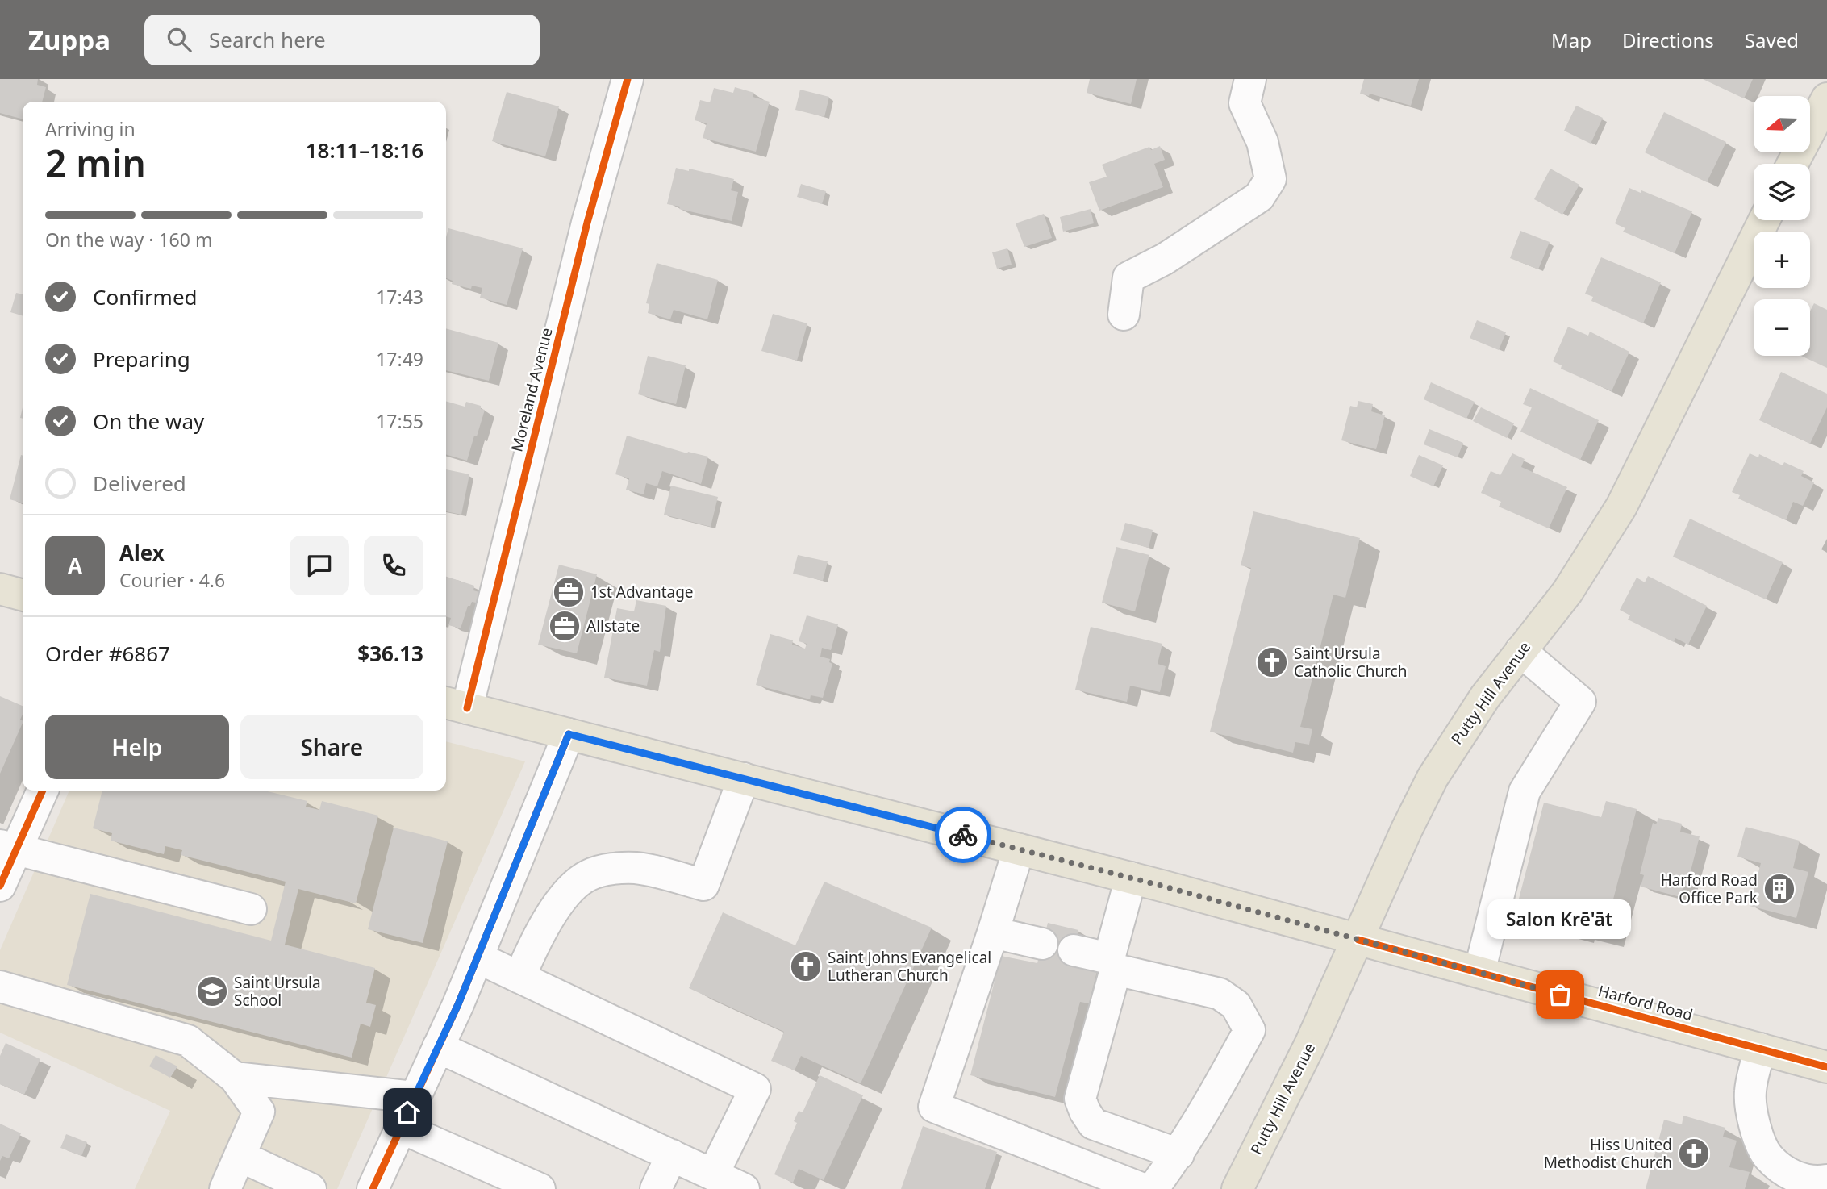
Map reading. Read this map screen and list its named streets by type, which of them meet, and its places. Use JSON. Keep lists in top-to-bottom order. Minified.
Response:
{"streets":{"main road":["Putty Hill Avenue","Harford Road"],"street":["Moreland Avenue"]},"crossings":[["Moreland Avenue","Harford Road"],["Putty Hill Avenue","Harford Road"]],"places":{"office":["1st Advantage","Allstate"],"church":["Saint Ursula Catholic Church","Saint Johns Evangelical Lutheran Church","Hiss United Methodist Church"],"building":["Harford Road Office Park"],"school or university":["Saint Ursula School"],"other":["Salon Krē'āt"]},"north":"left","page":{"header":"Zuppa","search":"Search here","nav":["Map","Directions","Saved"],"map_buttons":["+","−"],"heading":["2 min","Arriving in","18:11–18:16"],"panel":["Alex","Courier · 4.6","Order #6867","$36.13"],"bar":"On the way · 160 m","list":[["Confirmed","17:43"],["Preparing","17:49"],["On the way","17:55"],"Delivered"],"round":"A","buttons":["Help","Share"],"bubble":"Salon Krē'āt"}}
